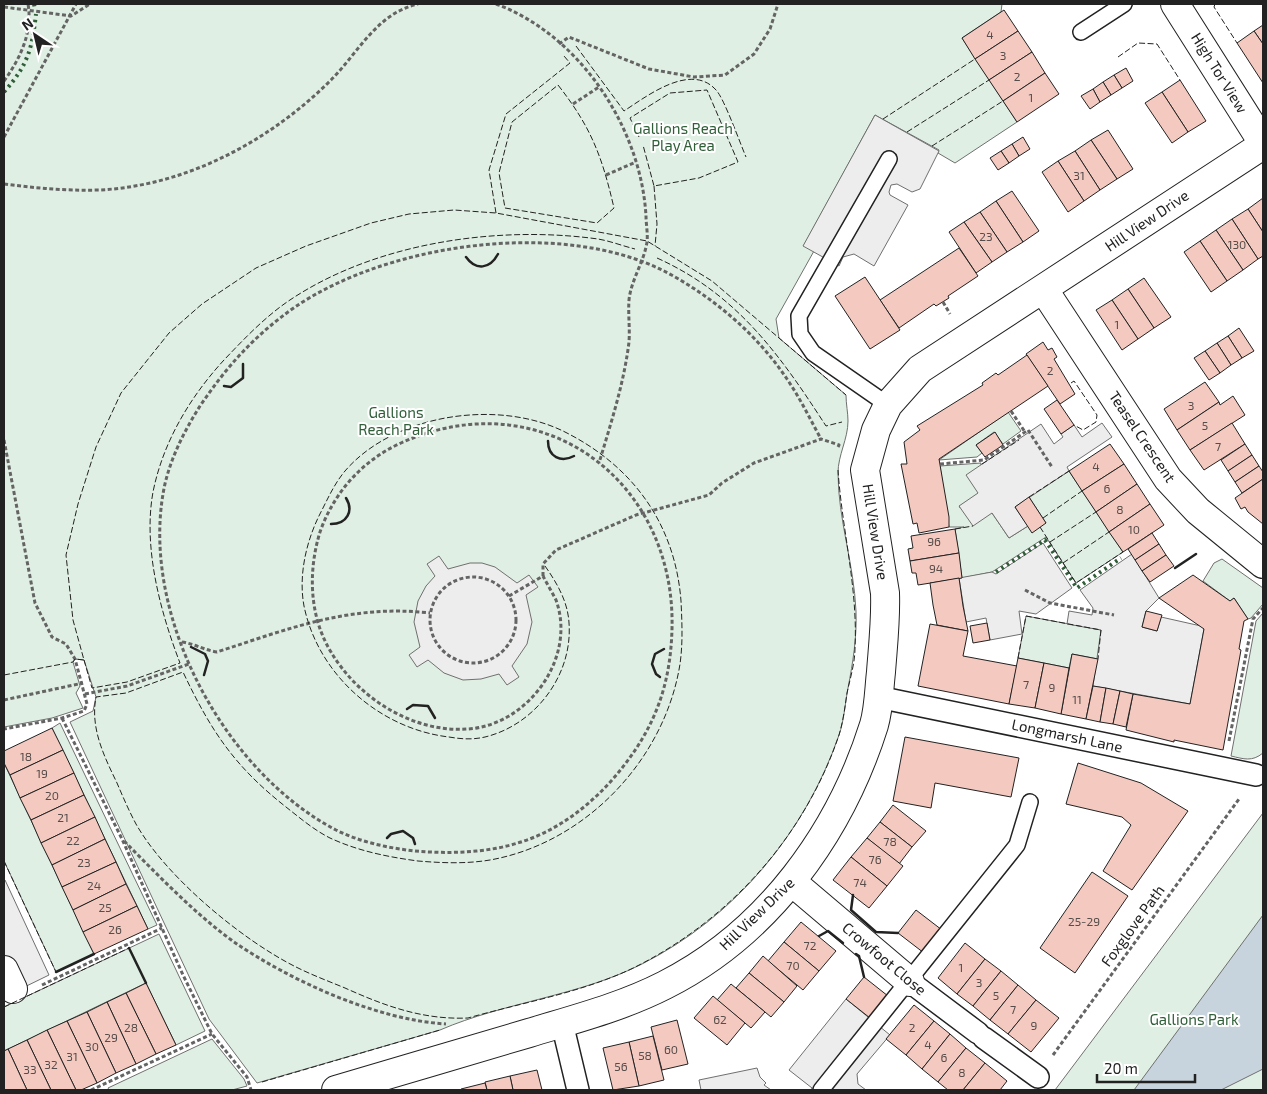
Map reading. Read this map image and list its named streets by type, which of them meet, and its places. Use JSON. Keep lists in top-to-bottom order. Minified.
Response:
{"streets":{"street":["High Tor View","Hill View Drive","Teasel Crescent","Longmarsh Lane","Crowfoot Close"],"path":["Foxglove Path"]},"crossings":[["High Tor View","Hill View Drive"],["Hill View Drive","Teasel Crescent"],["Hill View Drive","Longmarsh Lane"],["Hill View Drive","Crowfoot Close"],["Longmarsh Lane","Foxglove Path"],["Foxglove Path","Crowfoot Close"]],"parks":["Gallions Reach Play Area","Gallions Reach Park","Gallions Park"],"house_numbers":["4","3","2","1","31","23","130","1","2","3","5","7","4","6","8","10","96","94","7","9","11","18","19","20","21","22","78","76","23","74","24","25","25-29","26","72","70","1","3","5","7","62","9","28","2","29","4","30","60","58","31","6","32","56","33","8"],"scale_bar":"20 m","north":"top left"}
